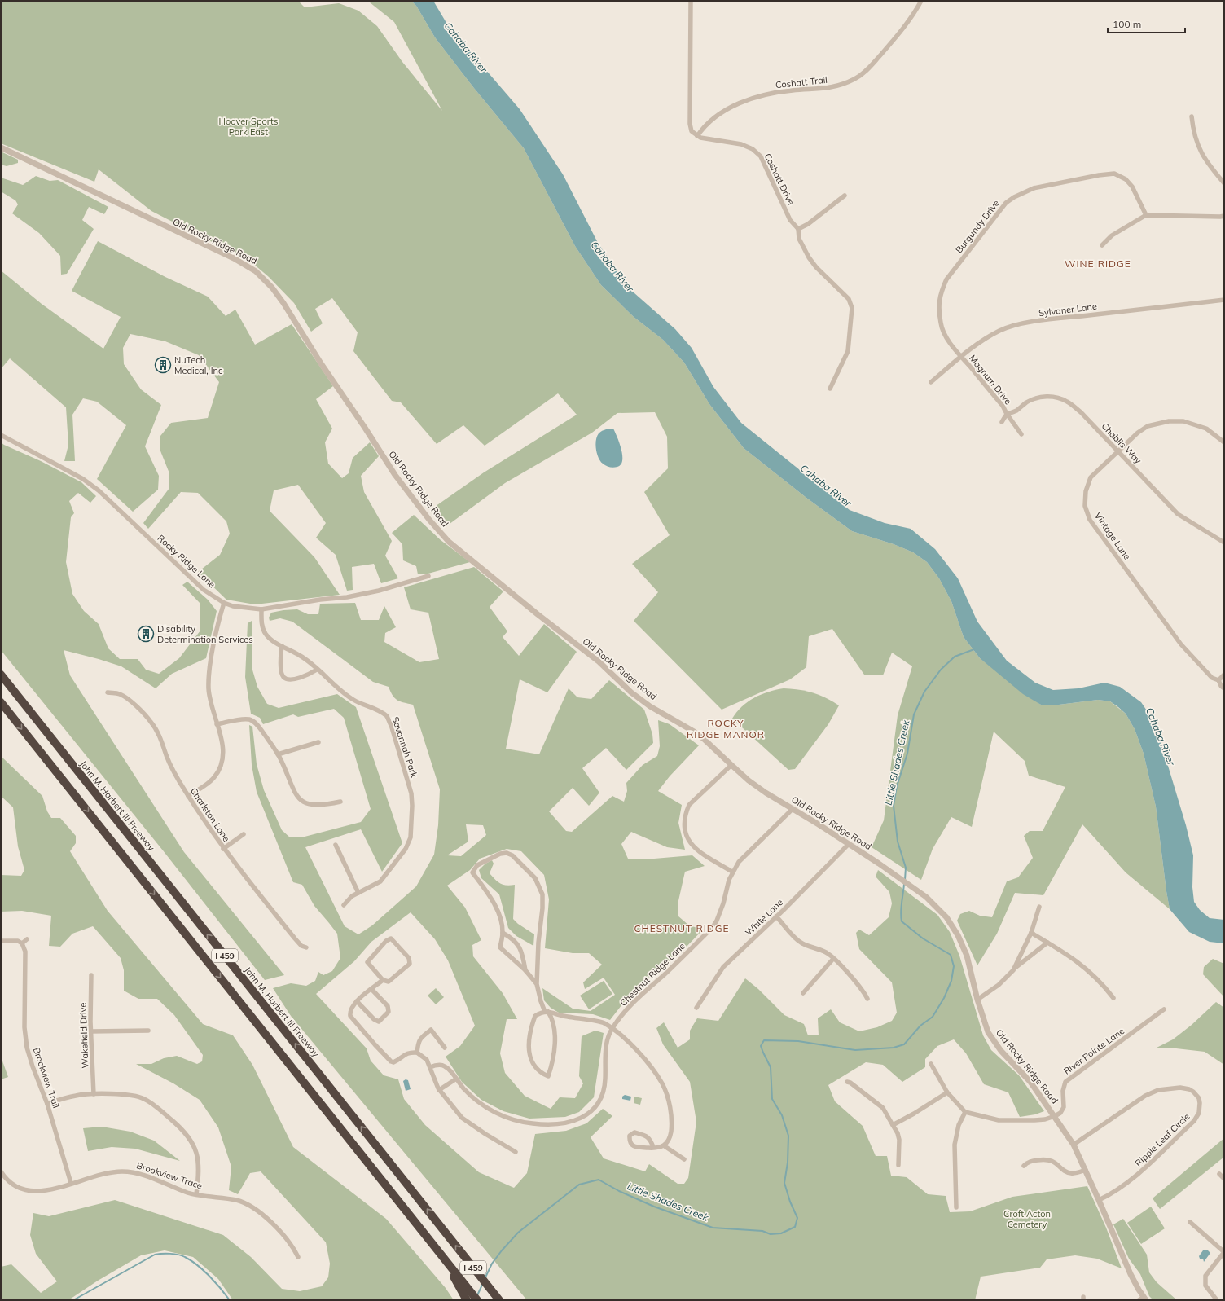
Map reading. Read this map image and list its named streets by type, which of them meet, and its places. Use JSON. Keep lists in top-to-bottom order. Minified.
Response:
{"streets":{"highway":["John M. Harbert III Freeway","I 459"],"street":["Coshatt Trail","Coshatt Drive","Burgundy Drive","Old Rocky Ridge Road","Sylvaner Lane","Magnum Drive","Chablis Way","Vintage Lane","Rocky Ridge Lane","Savannah Park","Charlston Lane","White Lane","Chestnut Ridge Lane","Wakefield Drive","River Pointe Lane","Brookview Trail","Ripple Leaf Circle","Brookview Trace"]},"crossings":[["Coshatt Trail","Coshatt Drive"],["Burgundy Drive","Sylvaner Lane"],["Burgundy Drive","Magnum Drive"],["Old Rocky Ridge Road","White Lane"],["Old Rocky Ridge Road","Chestnut Ridge Lane"],["Old Rocky Ridge Road","River Pointe Lane"],["Old Rocky Ridge Road","Ripple Leaf Circle"],["Sylvaner Lane","Magnum Drive"],["Magnum Drive","Chablis Way"],["Chablis Way","Vintage Lane"],["Rocky Ridge Lane","Savannah Park"],["Brookview Trail","Brookview Trace"]],"districts":["WINE RIDGE","ROCKY RIDGE MANOR","CHESTNUT RIDGE"],"water":["Cahaba River","Little Shades Creek"],"parks":["Hoover Sports Park East","Croft Acton Cemetery"],"places":{"building":["NuTech Medical, Inc","Disability Determination Services"]},"scale_bar":"100 m"}
